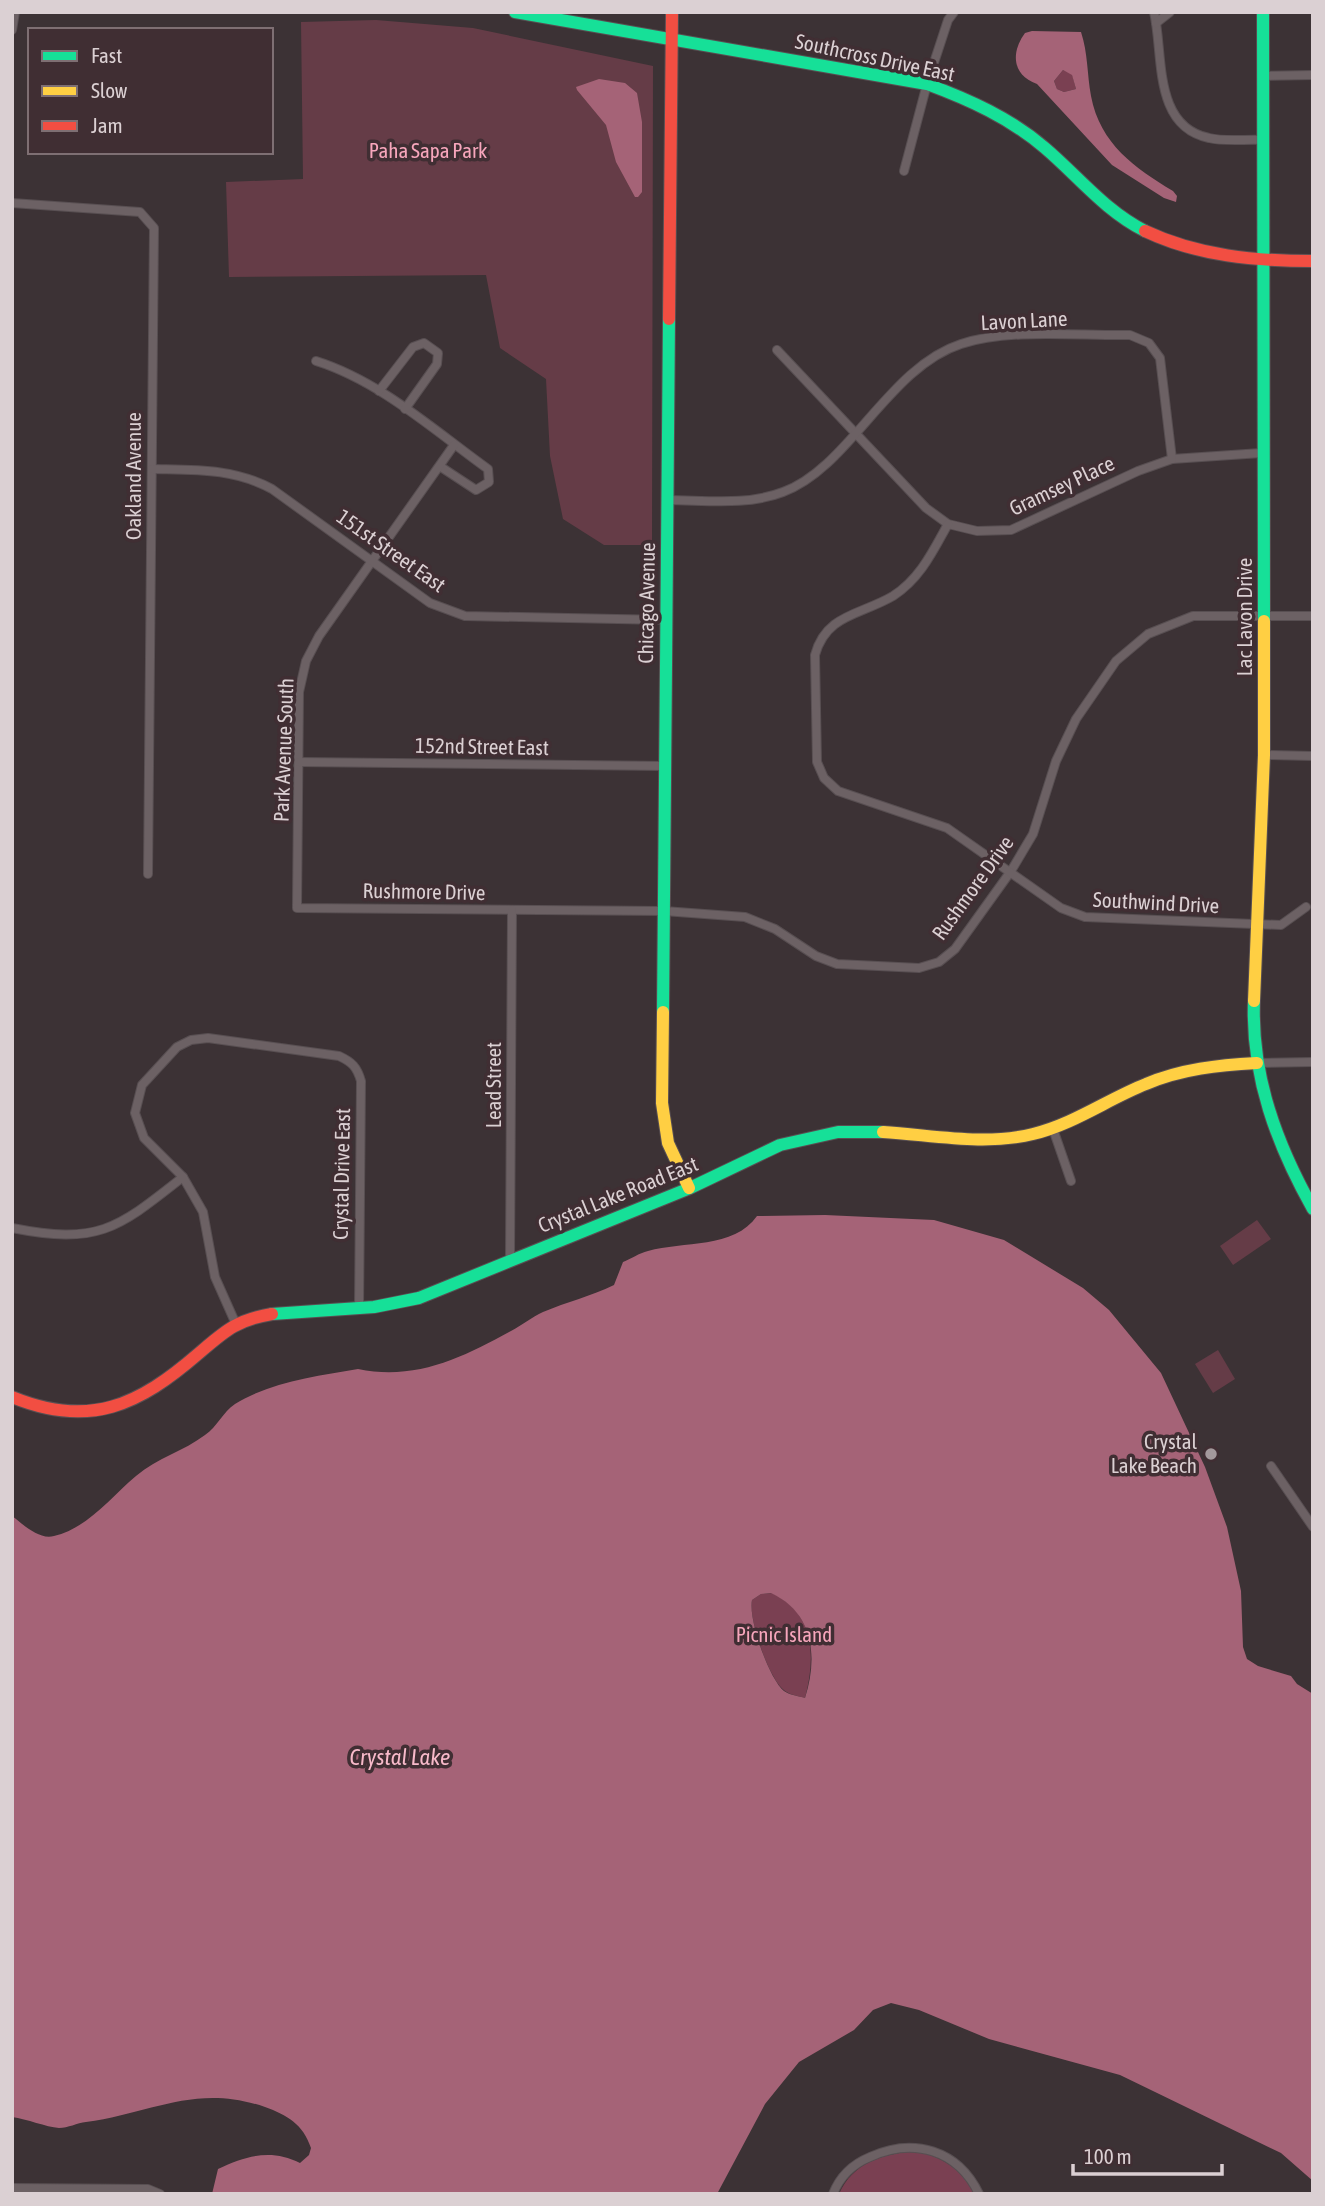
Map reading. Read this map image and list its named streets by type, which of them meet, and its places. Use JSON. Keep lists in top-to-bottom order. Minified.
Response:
{"streets":{"street":["Southcross Drive East","Lavon Lane","Oakland Avenue","Gramsey Place","151st Street East","Chicago Avenue","Lac Lavon Drive","152nd Street East","Park Avenue South","Rushmore Drive","Southwind Drive","Lead Street","Crystal Drive East","Crystal Lake Road East"]},"crossings":[["Southcross Drive East","Chicago Avenue"],["Southcross Drive East","Lac Lavon Drive"],["Lavon Lane","Gramsey Place"],["Lavon Lane","Chicago Avenue"],["Oakland Avenue","151st Street East"],["Gramsey Place","Lac Lavon Drive"],["Gramsey Place","Southwind Drive"],["151st Street East","Chicago Avenue"],["151st Street East","Park Avenue South"],["Chicago Avenue","152nd Street East"],["Chicago Avenue","Rushmore Drive"],["Chicago Avenue","Crystal Lake Road East"],["Lac Lavon Drive","Rushmore Drive"],["Lac Lavon Drive","Southwind Drive"],["Lac Lavon Drive","Crystal Lake Road East"],["152nd Street East","Park Avenue South"],["Park Avenue South","Rushmore Drive"],["Rushmore Drive","Southwind Drive"],["Rushmore Drive","Lead Street"],["Lead Street","Crystal Lake Road East"],["Crystal Drive East","Crystal Lake Road East"]],"water":["Crystal Lake"],"parks":["Paha Sapa Park","Picnic Island"],"places":["Crystal Lake Beach"],"legend":["Fast","Slow","Jam"],"scale_bar":"100 m"}
